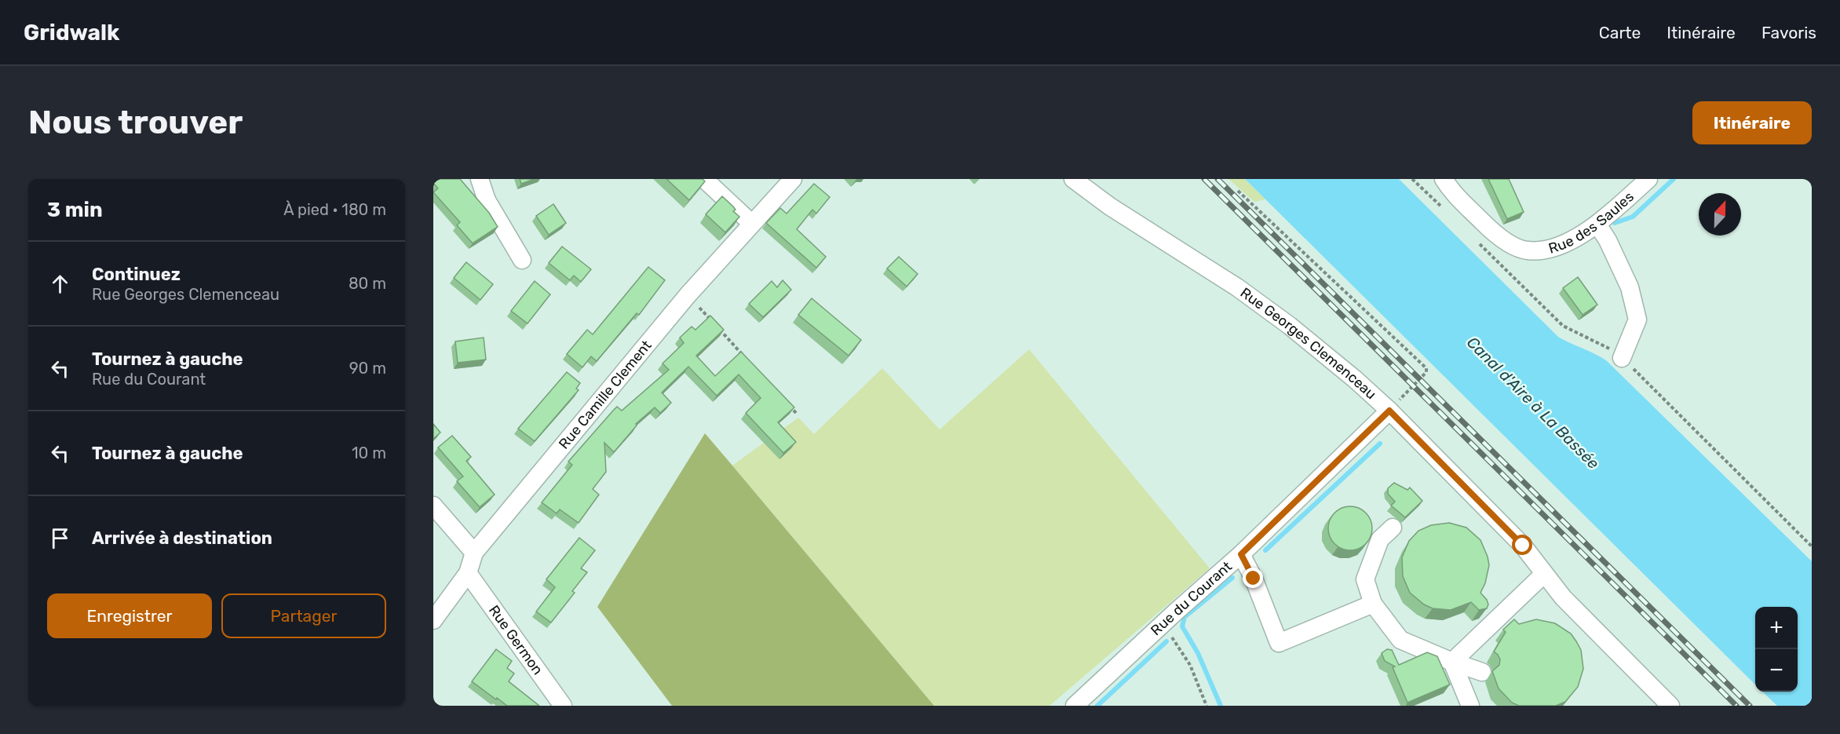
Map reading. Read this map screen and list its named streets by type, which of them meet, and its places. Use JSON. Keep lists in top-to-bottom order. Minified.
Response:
{"streets":{"street":["Rue des Saules","Rue Georges Clemenceau","Rue Camille Clement","Rue du Courant","Rue Germon"]},"crossings":[["Rue Georges Clemenceau","Rue du Courant"],["Rue Camille Clement","Rue Germon"]],"water":["Canal d'Aire à La Bassée"],"north":"top","page":{"header":"Gridwalk","nav":["Carte","Itinéraire","Favoris"],"buttons":["Itinéraire",["Enregistrer","Partager"]],"title":"Nous trouver","heading":["3 min","À pied · 180 m"],"list":[["Continuez","Rue Georges Clemenceau","80 m"],["Tournez à gauche","Rue du Courant","90 m"],["Tournez à gauche","10 m"],"Arrivée à destination"],"map_buttons":["+","−"]}}
